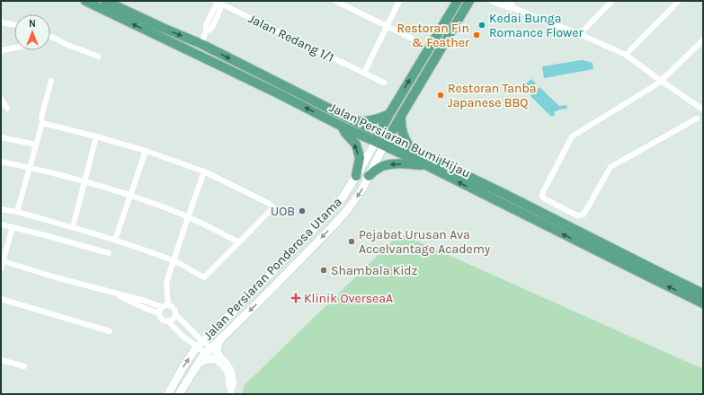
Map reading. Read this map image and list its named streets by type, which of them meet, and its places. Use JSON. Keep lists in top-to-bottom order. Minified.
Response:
{"streets":{"main road":["Jalan Persiaran Bumi Hijau","Jalan Persiaran Ponderosa Utama"],"street":["Jalan Redang 1/1"]},"crossings":[["Jalan Persiaran Bumi Hijau","Jalan Persiaran Ponderosa Utama"]],"places":{"other":["Kedai Bunga Romance Flower","Restoran Fin & Feather","Restoran Tanba Japanese BBQ","UOB","Pejabat Urusan Ava Accelvantage Academy","Shambala Kidz"],"health":["Klinik OverseaA"]},"north":"top"}
